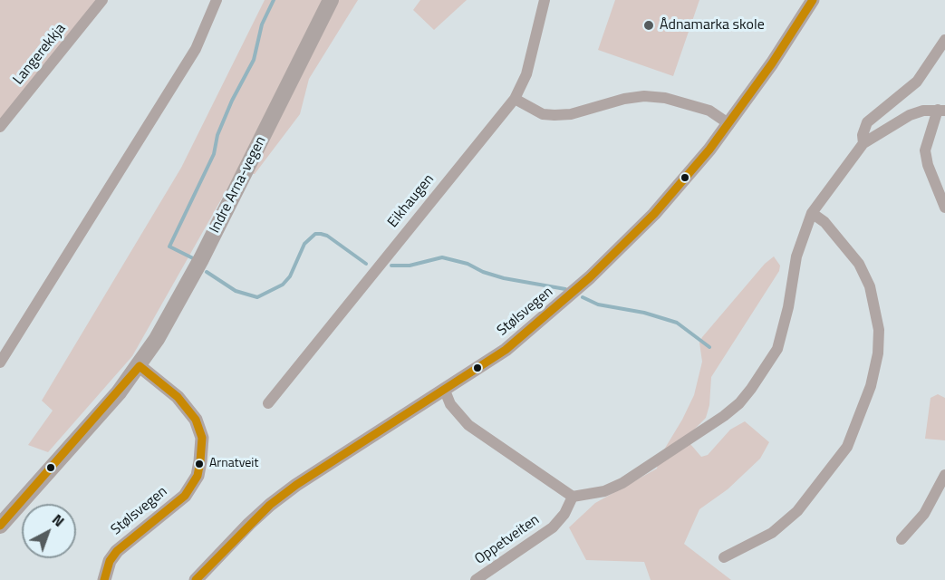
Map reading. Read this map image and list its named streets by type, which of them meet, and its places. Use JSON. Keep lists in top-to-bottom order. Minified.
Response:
{"streets":{"main road":["Indre Arna-vegen"],"street":["Langerekkja","Eikhaugen","Stølsvegen","Oppetveiten"]},"crossings":[["Indre Arna-vegen","Stølsvegen"]],"places":["Ådnamarka skole","Arnatveit"],"north":"top right"}
